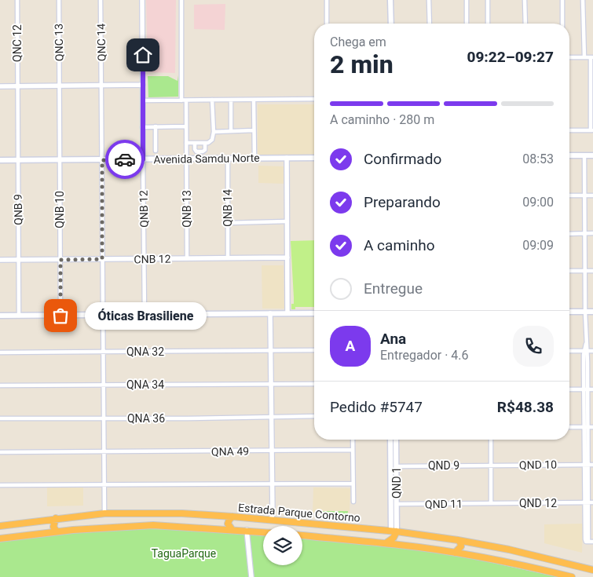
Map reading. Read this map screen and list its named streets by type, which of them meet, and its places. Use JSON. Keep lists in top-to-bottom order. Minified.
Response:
{"streets":{"highway":["Estrada Parque Contorno"],"main road":["Avenida Samdu Norte","QND 1"],"street":["QNC 13","QNC 14","QNC 12","QNB 14","QNB 12","QNB 13","QNB 9","QNB 10","CNB 12","QNA 32","QNA 34","QNA 36","QNA 49","QND 10","QND 9","QND 12","QND 11"]},"crossings":[["QNC 13","Avenida Samdu Norte"],["QNC 13","QNB 10"],["QNC 14","Avenida Samdu Norte"],["QNC 14","CNB 12"],["QNC 14","QNA 32"],["QNC 14","QNA 34"],["QNC 14","QNA 36"],["QNC 14","QNA 49"],["QNC 14","Estrada Parque Contorno"],["QNC 12","Avenida Samdu Norte"],["QNC 12","QNB 9"],["Avenida Samdu Norte","QNB 14"],["Avenida Samdu Norte","QNB 12"],["Avenida Samdu Norte","QNB 13"],["Avenida Samdu Norte","QNB 9"],["Avenida Samdu Norte","QNB 10"],["QNB 14","CNB 12"],["QNB 12","CNB 12"],["QNB 13","CNB 12"],["QNB 9","CNB 12"],["QNB 10","CNB 12"],["QND 10","QND 9"],["QND 9","QND 1"],["QND 1","QND 11"],["QND 1","Estrada Parque Contorno"],["QND 12","QND 11"]],"parks":["TaguaParque"],"places":["Óticas Brasiliene"],"page":{"heading":["2 min","Chega em","09:22–09:27"],"panel":["Ana","Entregador · 4.6","Pedido #5747","R$48.38"],"bar":"A caminho · 280 m","list":[["Confirmado","08:53"],["Preparando","09:00"],["A caminho","09:09"],"Entregue"],"bubble":"Óticas Brasiliene","round":"A"}}
